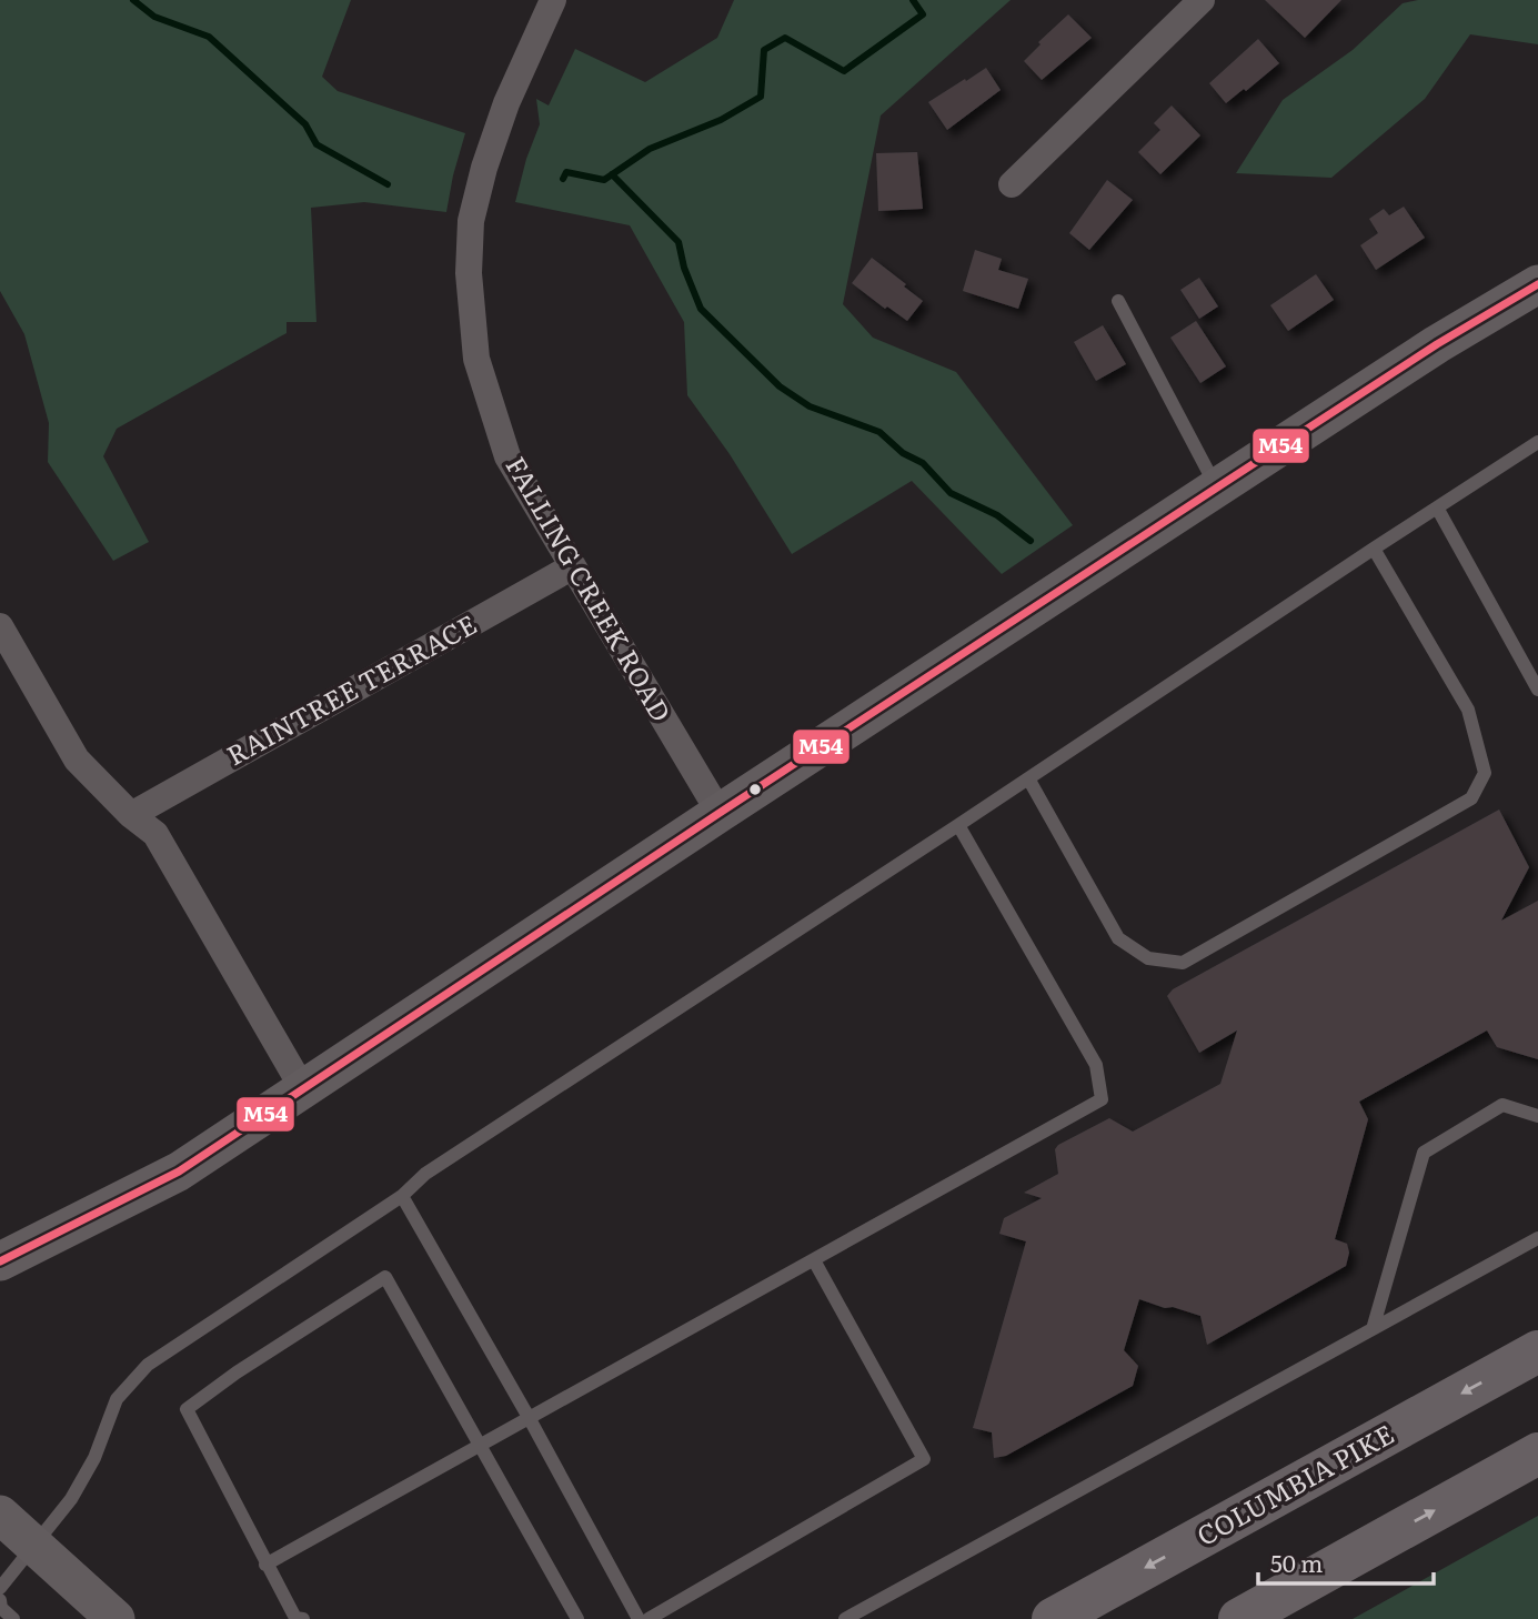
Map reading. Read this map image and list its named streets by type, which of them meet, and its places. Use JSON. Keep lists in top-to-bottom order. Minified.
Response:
{"streets":{"highway":["COLUMBIA PIKE"],"street":["FALLING CREEK ROAD","RAINTREE TERRACE"]},"crossings":[["FALLING CREEK ROAD","RAINTREE TERRACE"]],"lines":["transit line M54"],"scale_bar":"50 m"}
